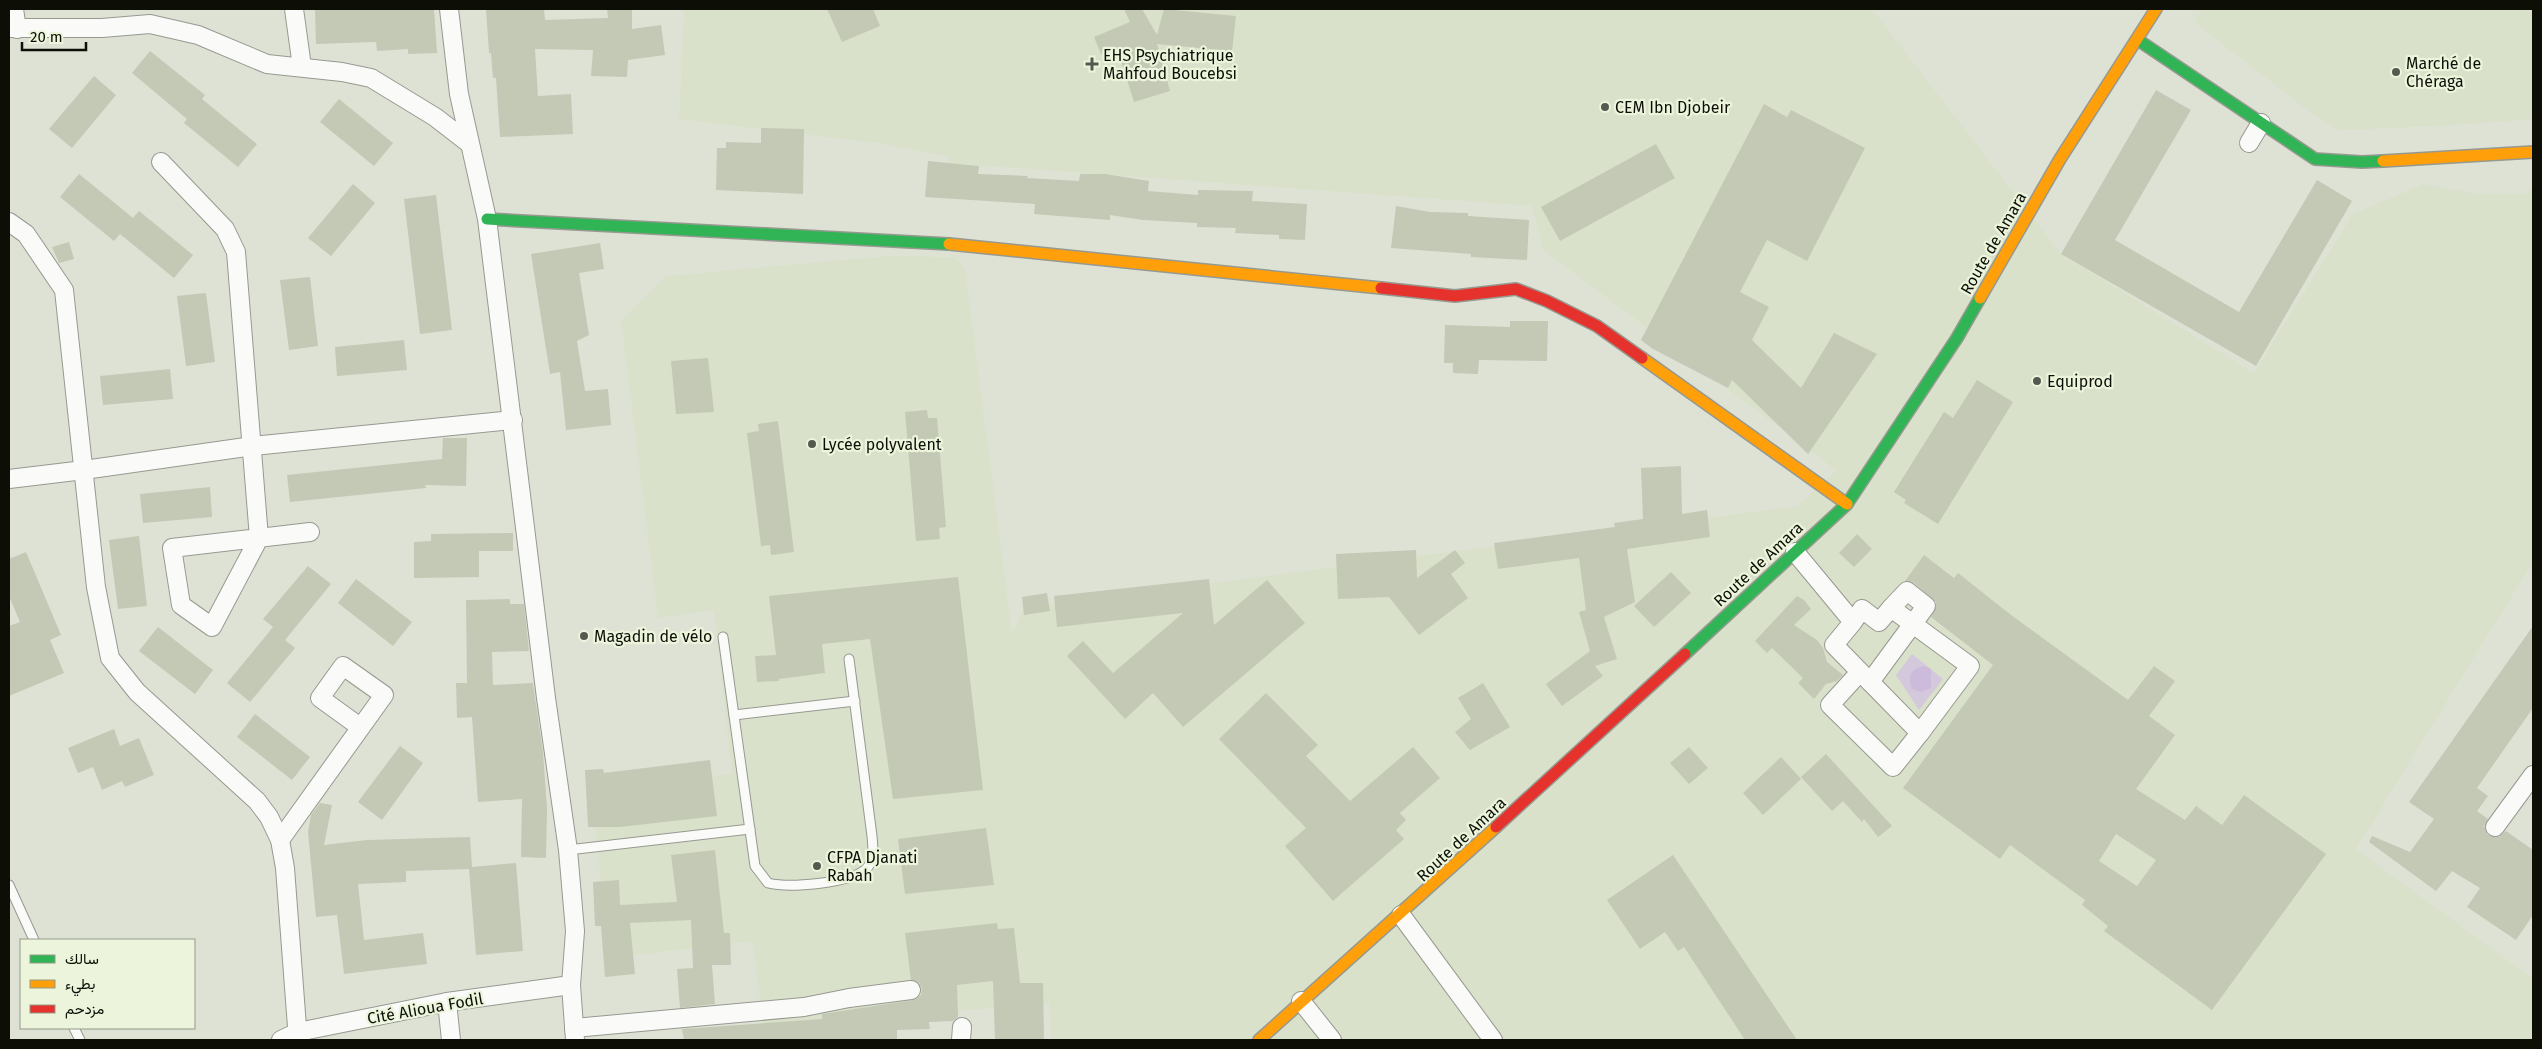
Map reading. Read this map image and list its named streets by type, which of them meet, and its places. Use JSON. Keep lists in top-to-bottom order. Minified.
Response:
{"streets":{"street":["Route de Amara","Cité Alioua Fodil"]},"places":{"health":["EHS Psychiatrique Mahfoud Boucebsi"],"other":["Marché de Chéraga","CEM Ibn Djobeir","Equiprod","Lycée polyvalent","Magadin de vélo","CFPA Djanati Rabah"]},"legend":["سالك","بطيء","مزدحم"],"scale_bar":"20 m"}
